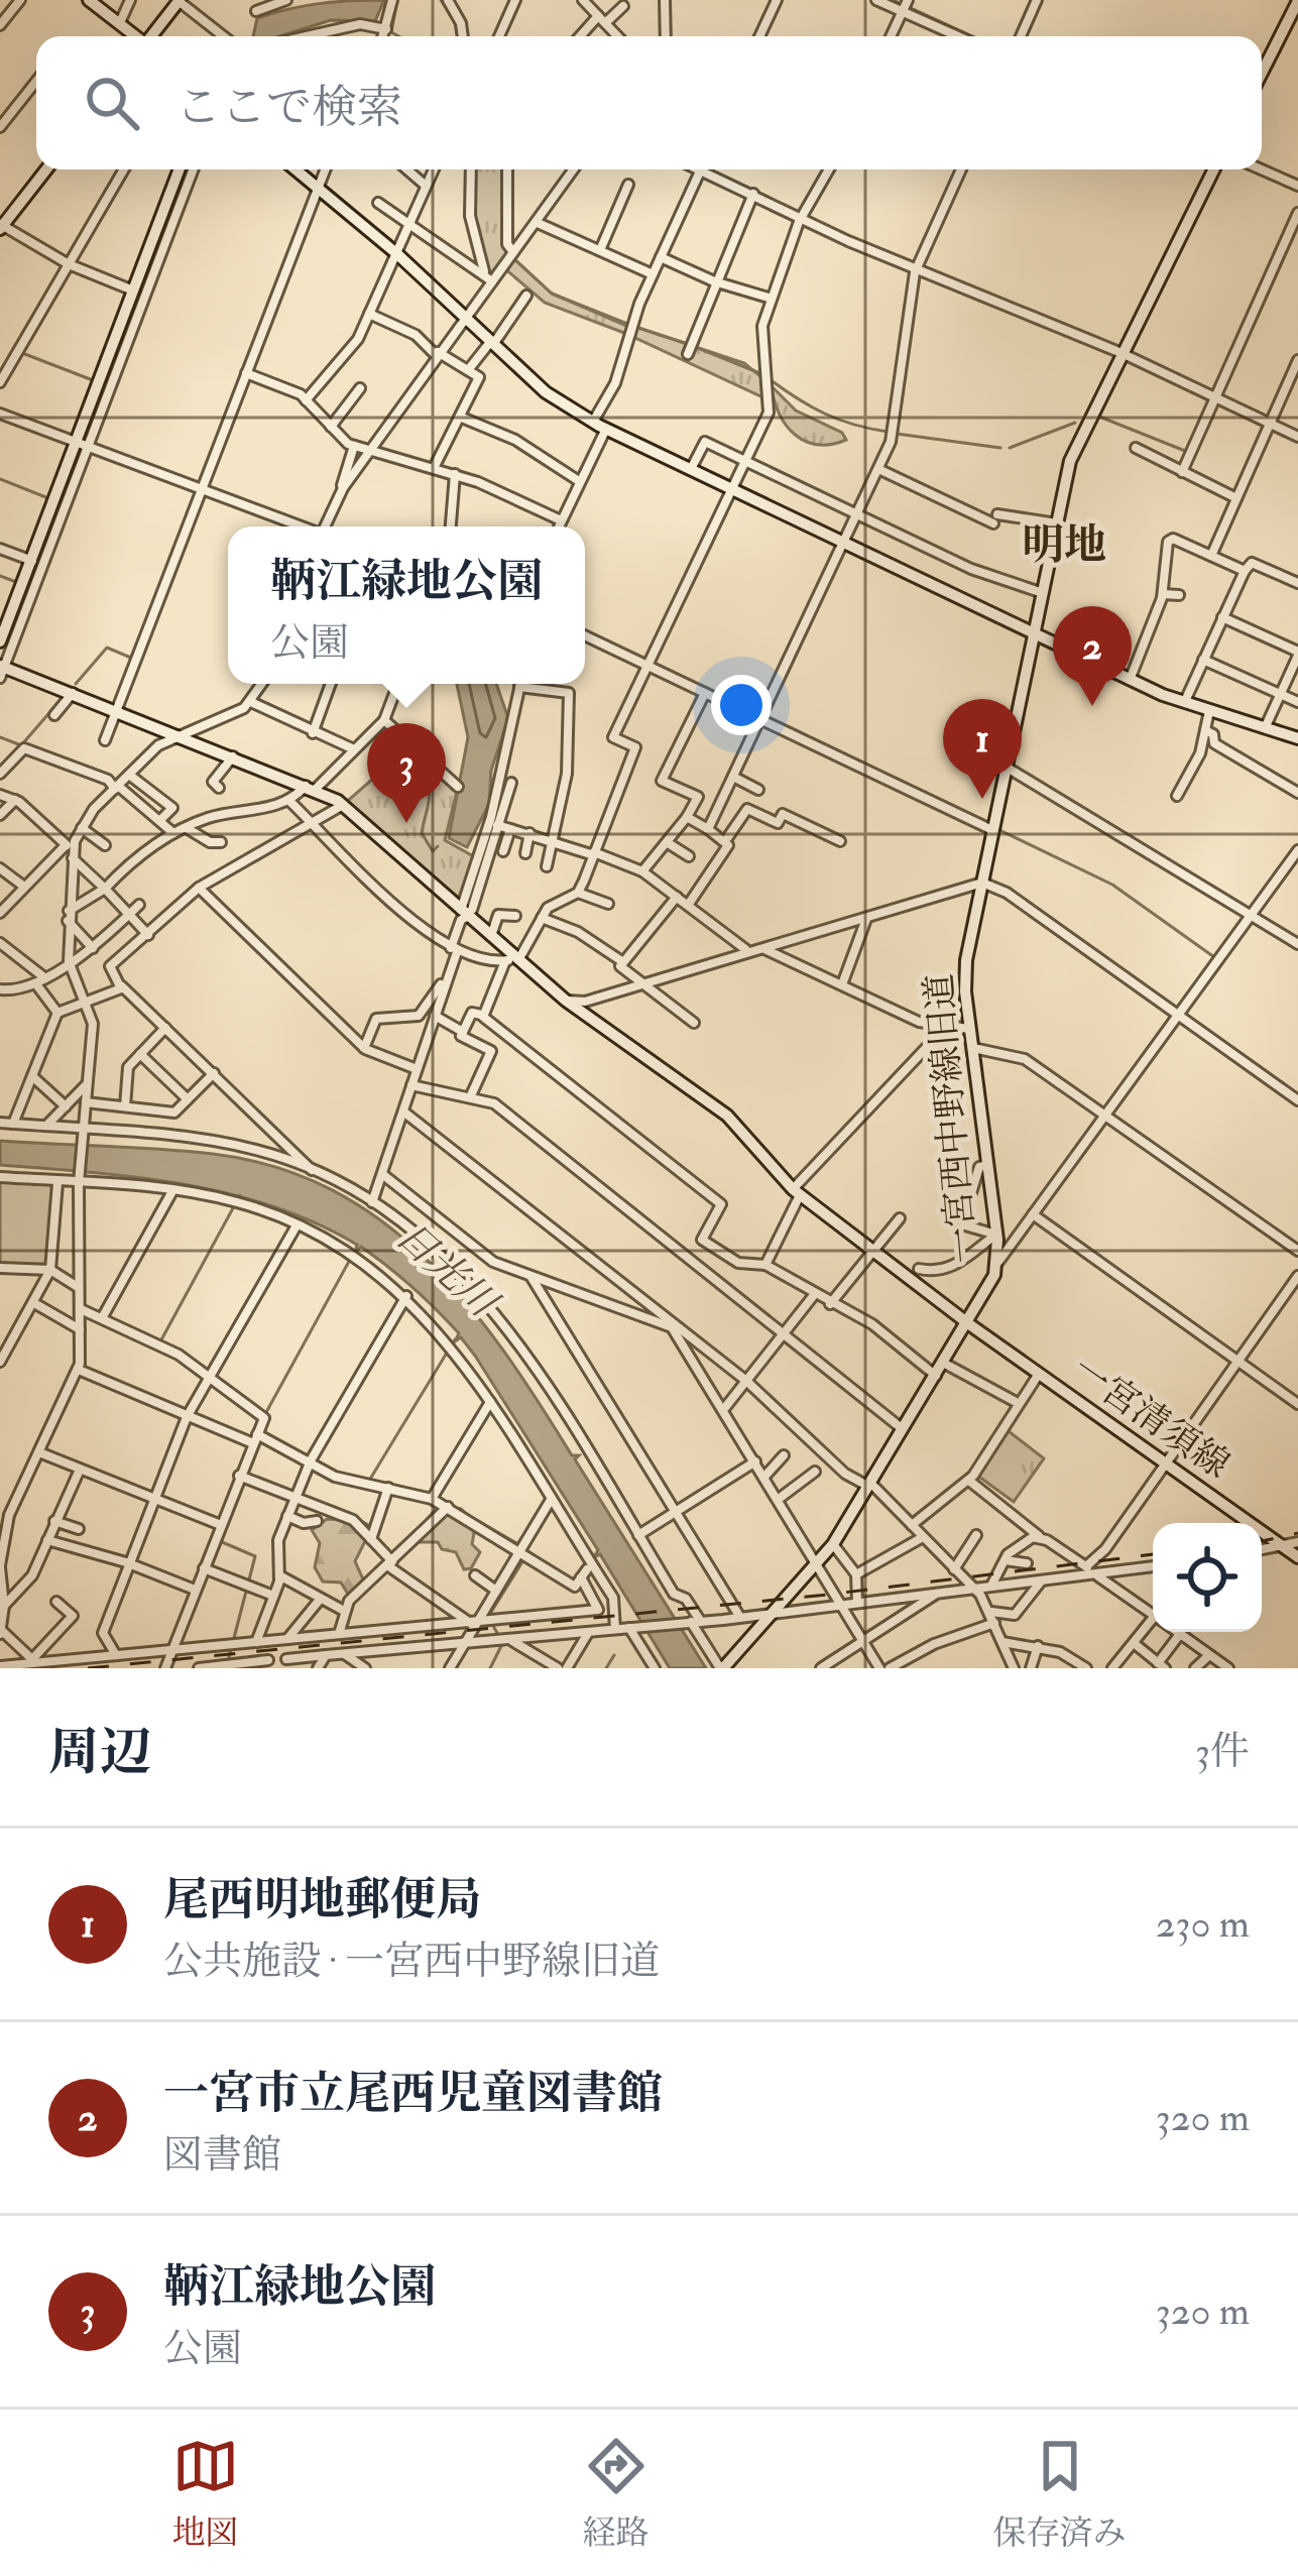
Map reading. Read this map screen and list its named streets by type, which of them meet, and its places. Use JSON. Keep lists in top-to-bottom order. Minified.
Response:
{"streets":{"street":["一宮西中野線旧道","一宮清須線"]},"crossings":[["一宮西中野線旧道","一宮清須線"]],"districts":["明地"],"water":["日光川"],"page":{"search":"ここで検索","popup":["鞆江緑地公園","公園"],"pins":["2","1","3"],"heading":["周辺","3件"],"list":[{"mark":"1","name":"尾西明地郵便局","note":"公共施設 · 一宮西中野線旧道","value":"230 m"},{"mark":"2","name":"一宮市立尾西児童図書館","note":"図書館","value":"320 m"},{"mark":"3","name":"鞆江緑地公園","note":"公園","value":"320 m"}],"nav":["地図","経路","保存済み"]}}
